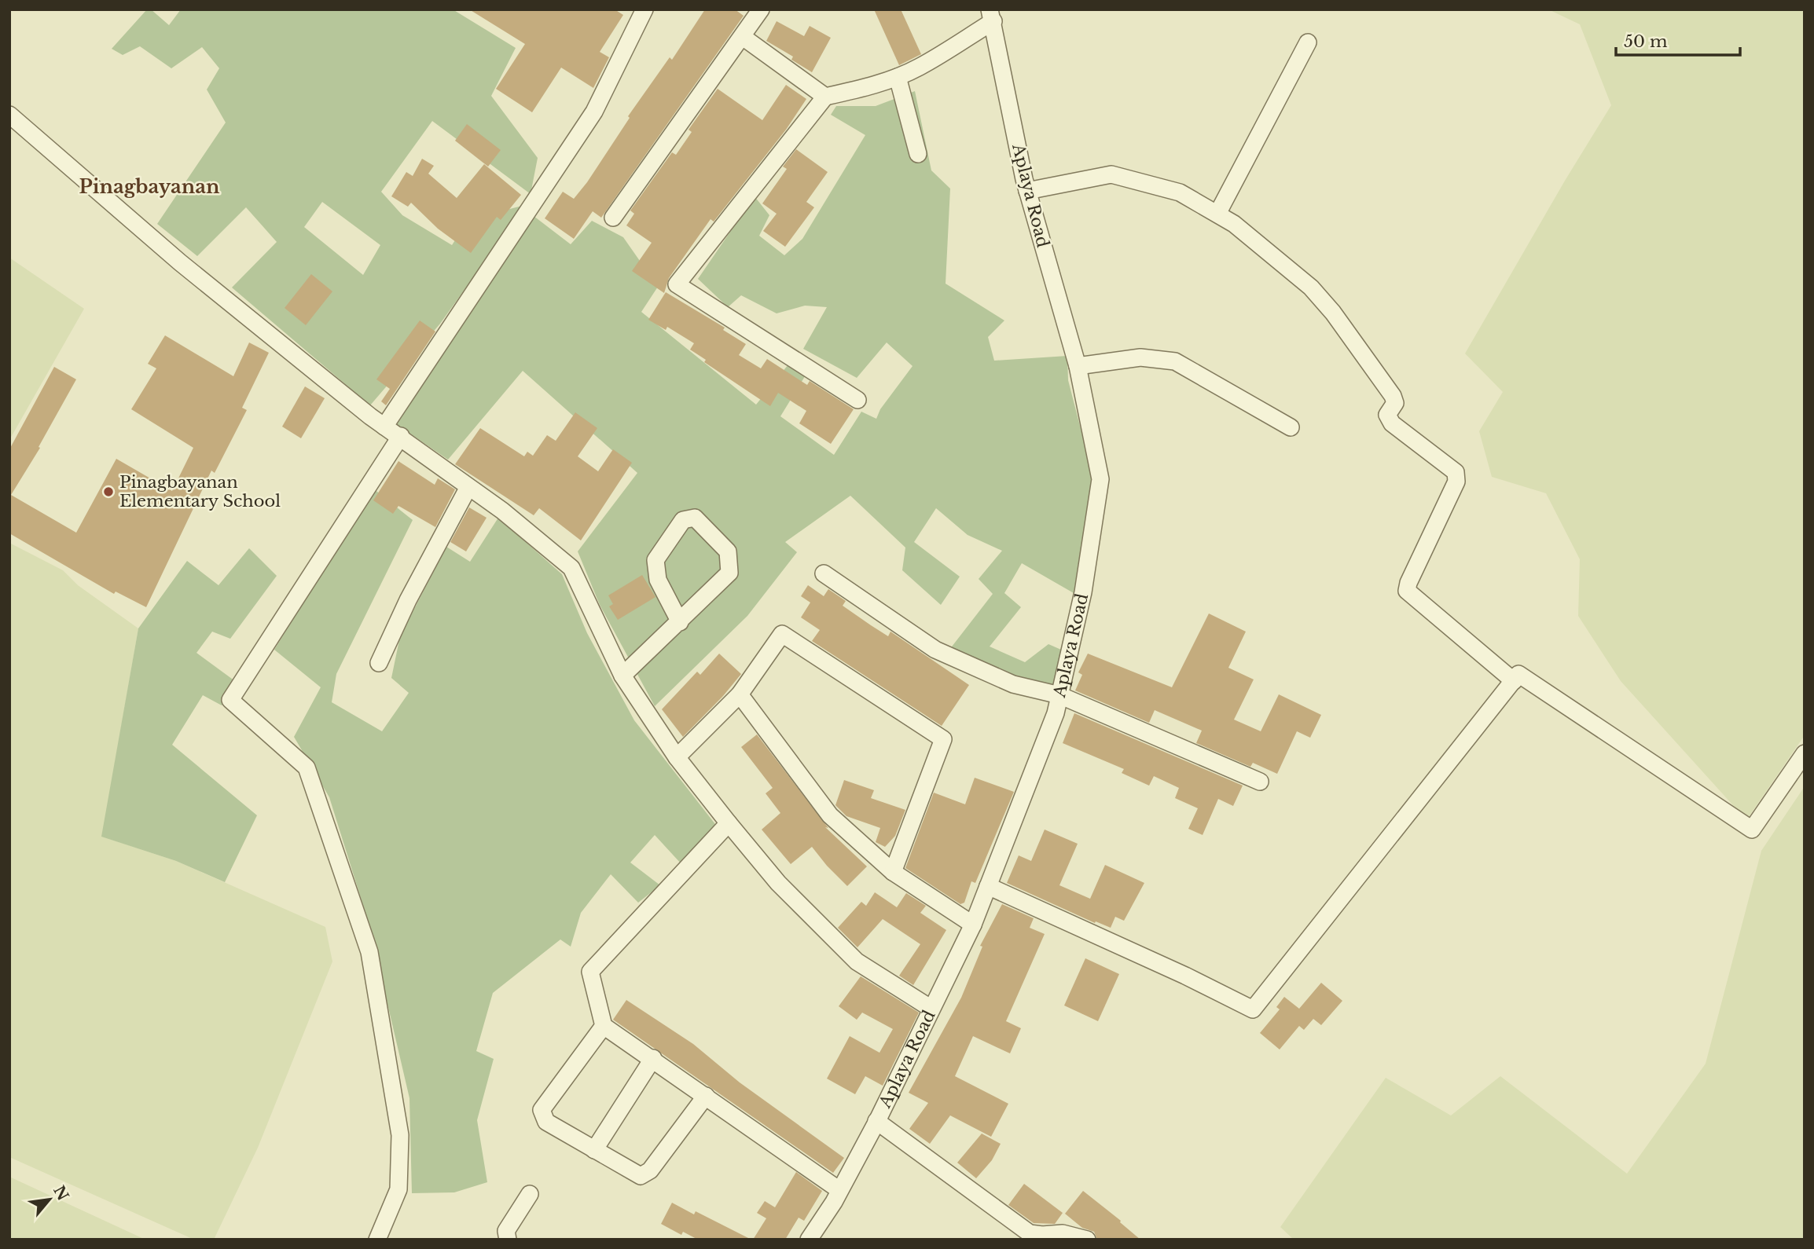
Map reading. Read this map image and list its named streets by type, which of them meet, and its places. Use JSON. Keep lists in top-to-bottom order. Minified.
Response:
{"streets":{"street":["Aplaya Road"]},"districts":["Pinagbayanan"],"places":["Pinagbayanan Elementary School"],"scale_bar":"50 m","north":"top right"}
